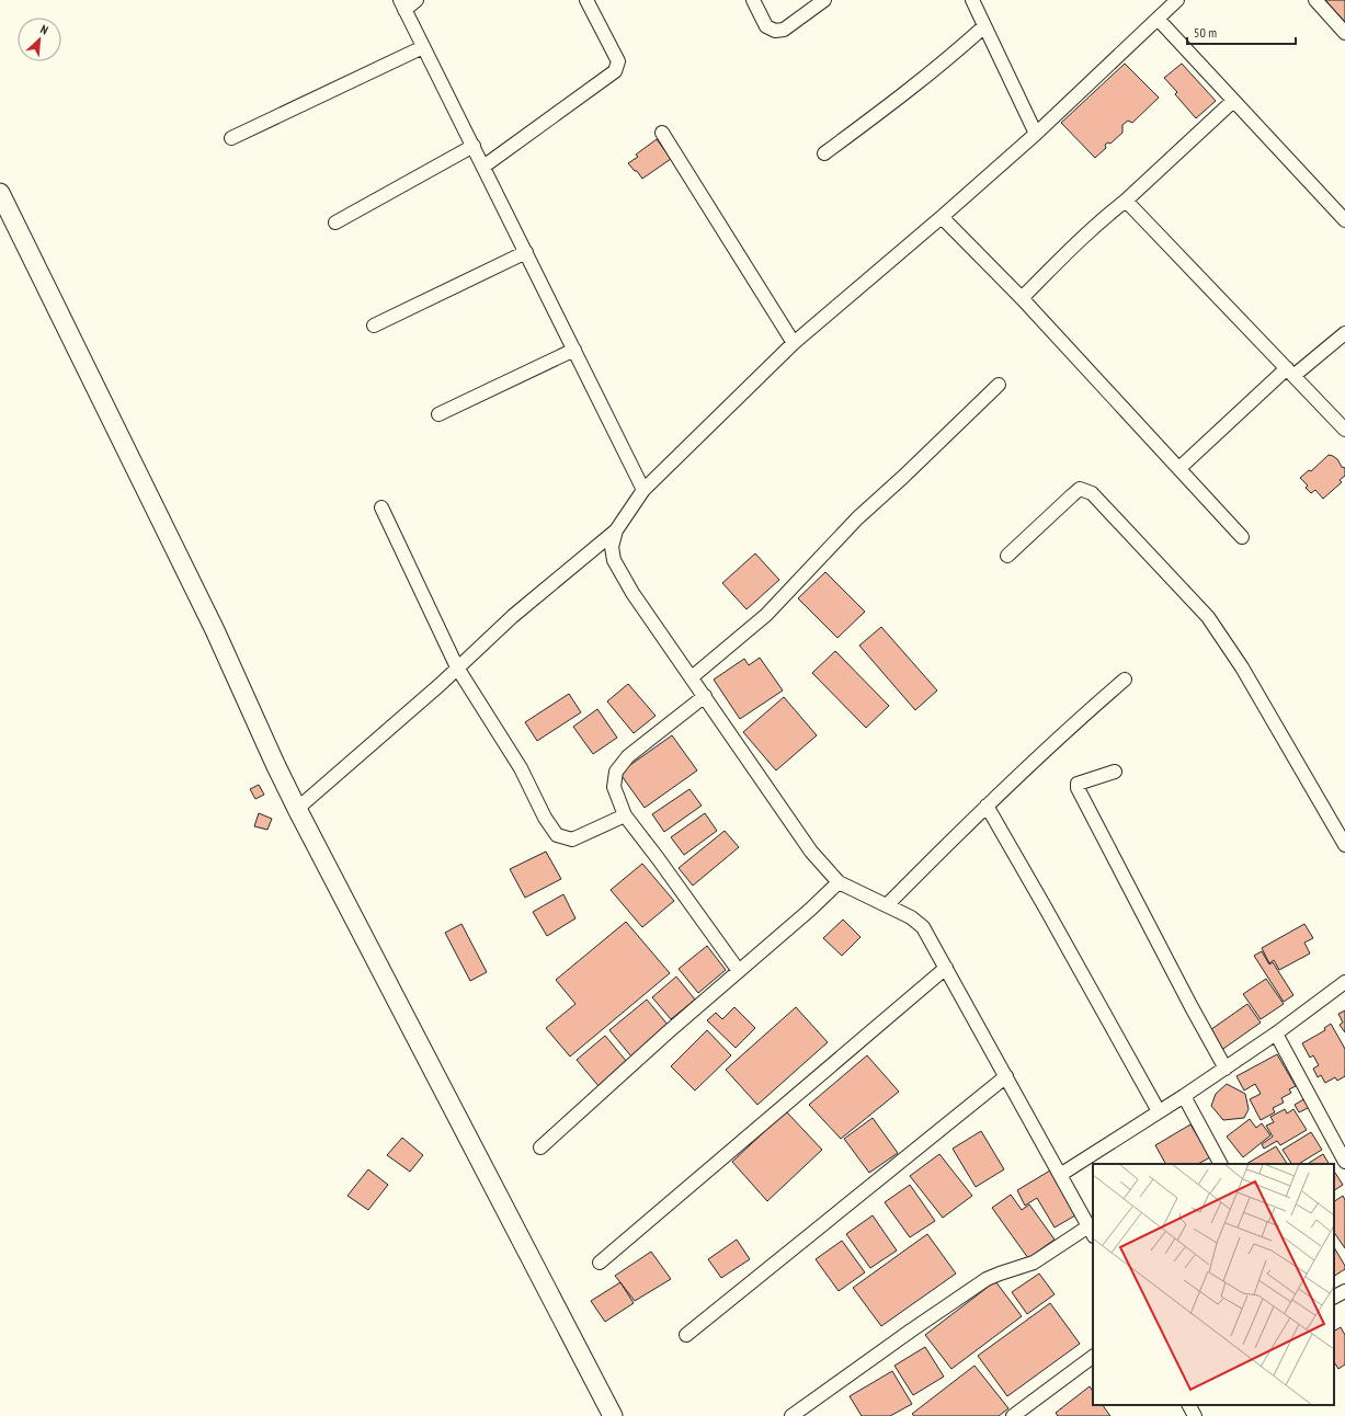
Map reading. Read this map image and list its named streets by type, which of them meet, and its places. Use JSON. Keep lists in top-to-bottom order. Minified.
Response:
{"scale_bar":"50 m","north":"top right"}
